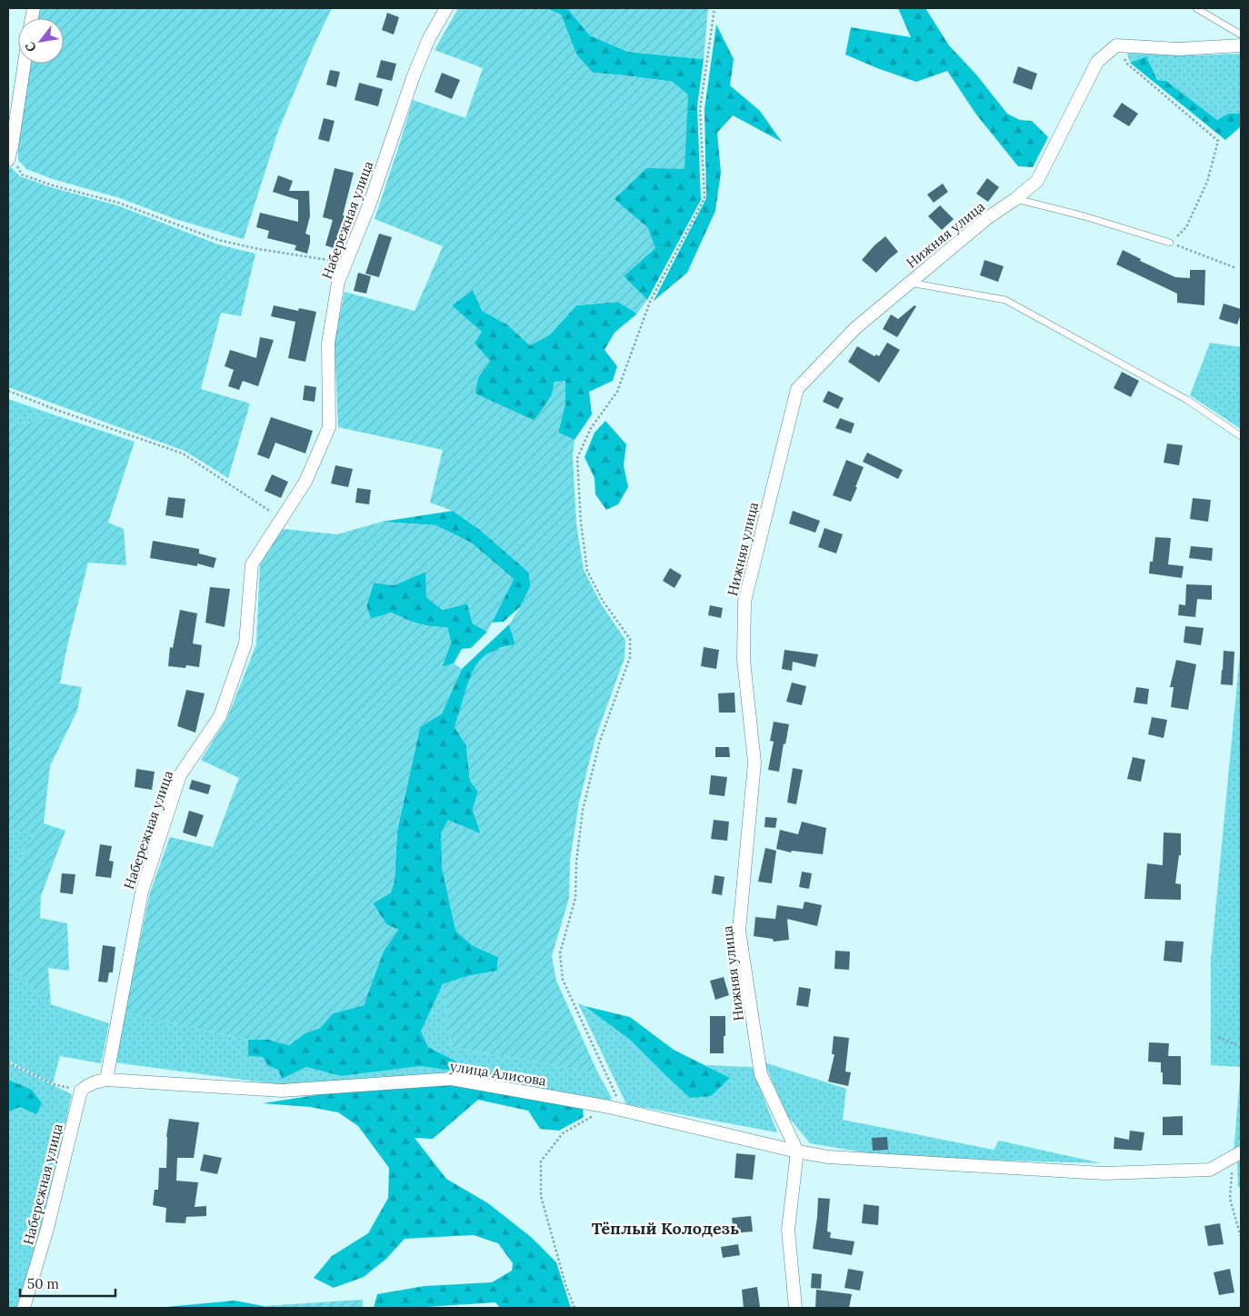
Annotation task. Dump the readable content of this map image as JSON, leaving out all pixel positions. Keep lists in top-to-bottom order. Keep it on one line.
{"streets":{"street":["Набережная улица","Нижняя улица","улица Алисова"]},"crossings":[["Набережная улица","улица Алисова"],["Нижняя улица","улица Алисова"]],"districts":["Тёплый Колодезь"],"scale_bar":"50 m","north":"bottom left"}
